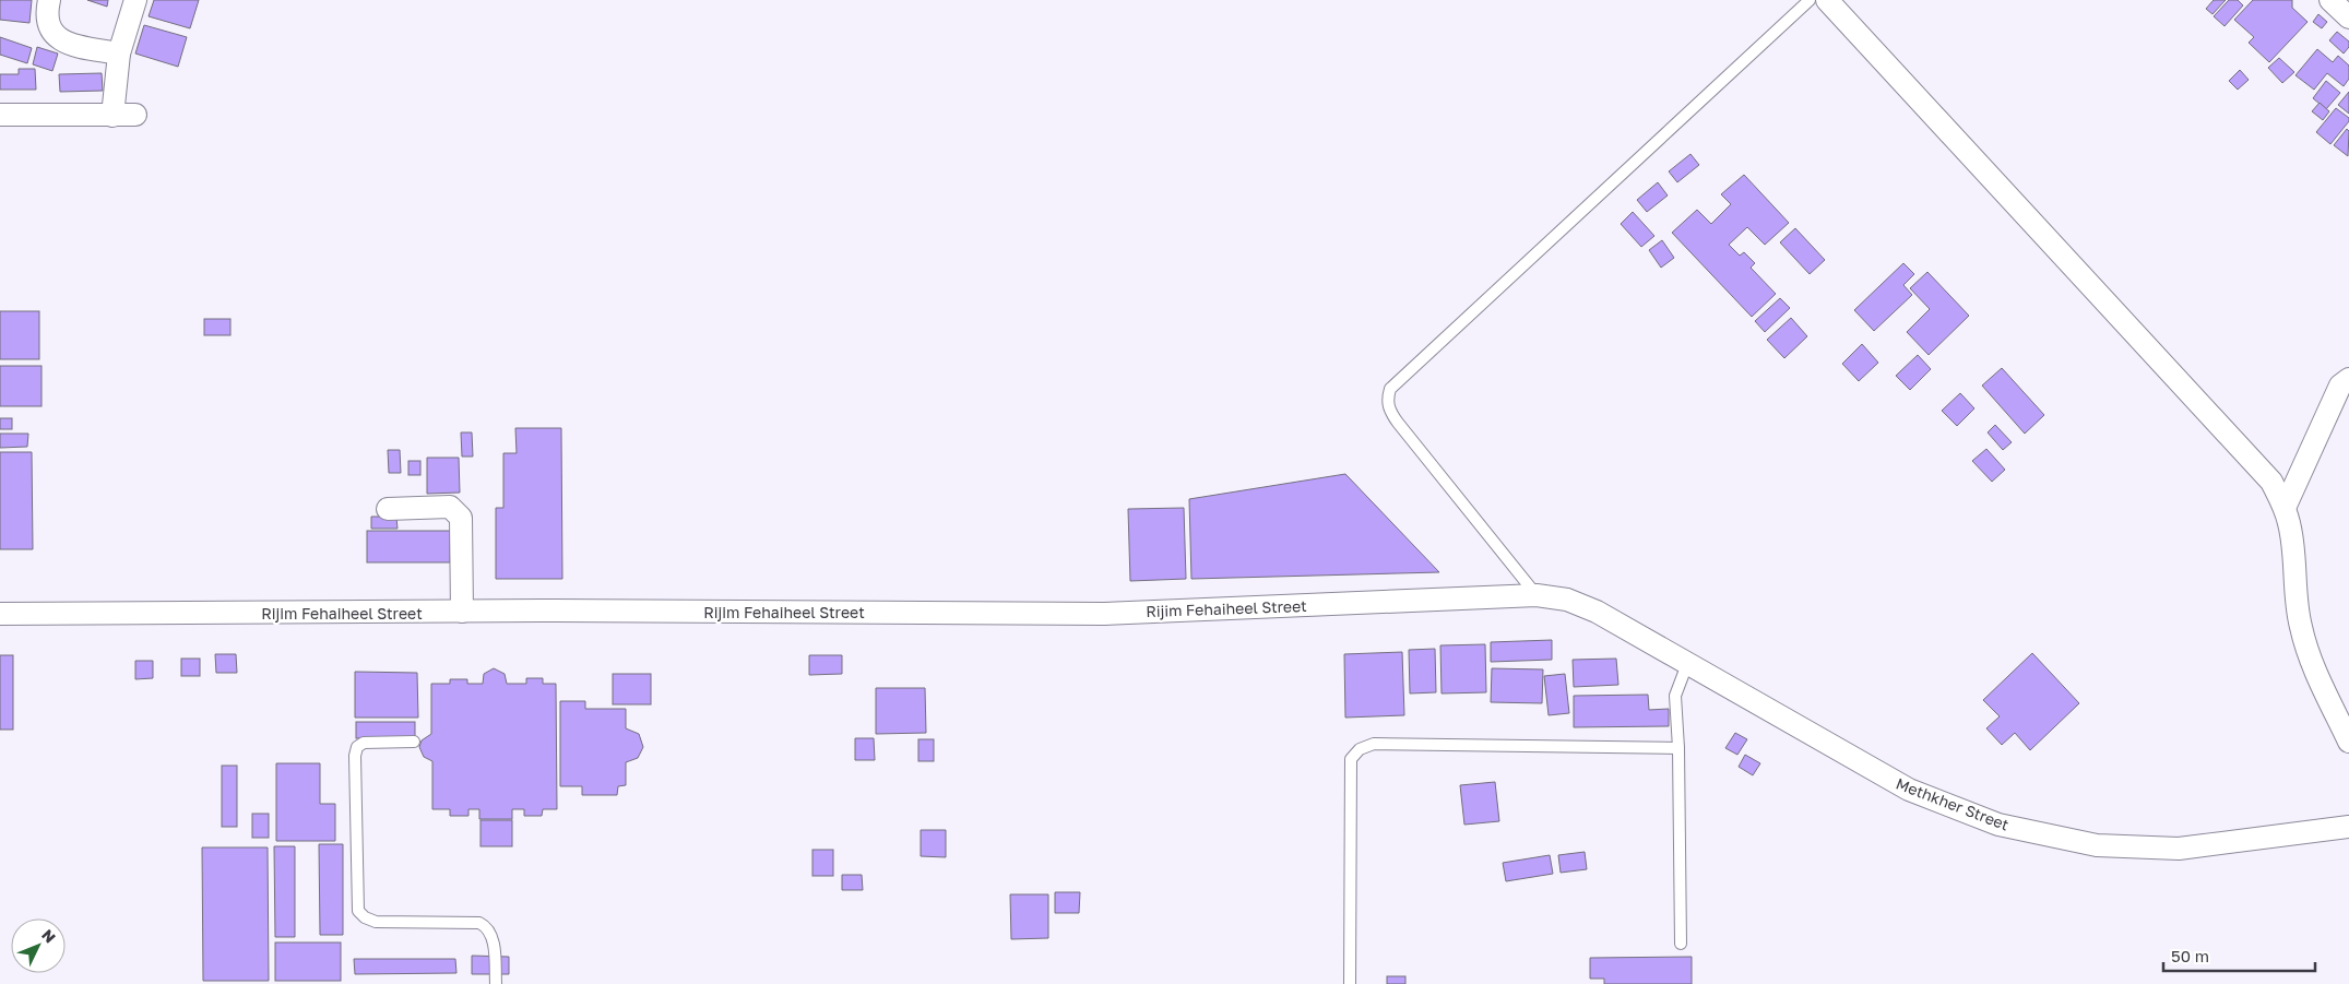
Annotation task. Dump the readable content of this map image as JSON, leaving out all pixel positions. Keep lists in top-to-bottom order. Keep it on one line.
{"streets":{"street":["Rijim Fehaiheel Street","Methkher Street"]},"crossings":[["Rijim Fehaiheel Street","Methkher Street"]],"scale_bar":"50 m","north":"top right"}
